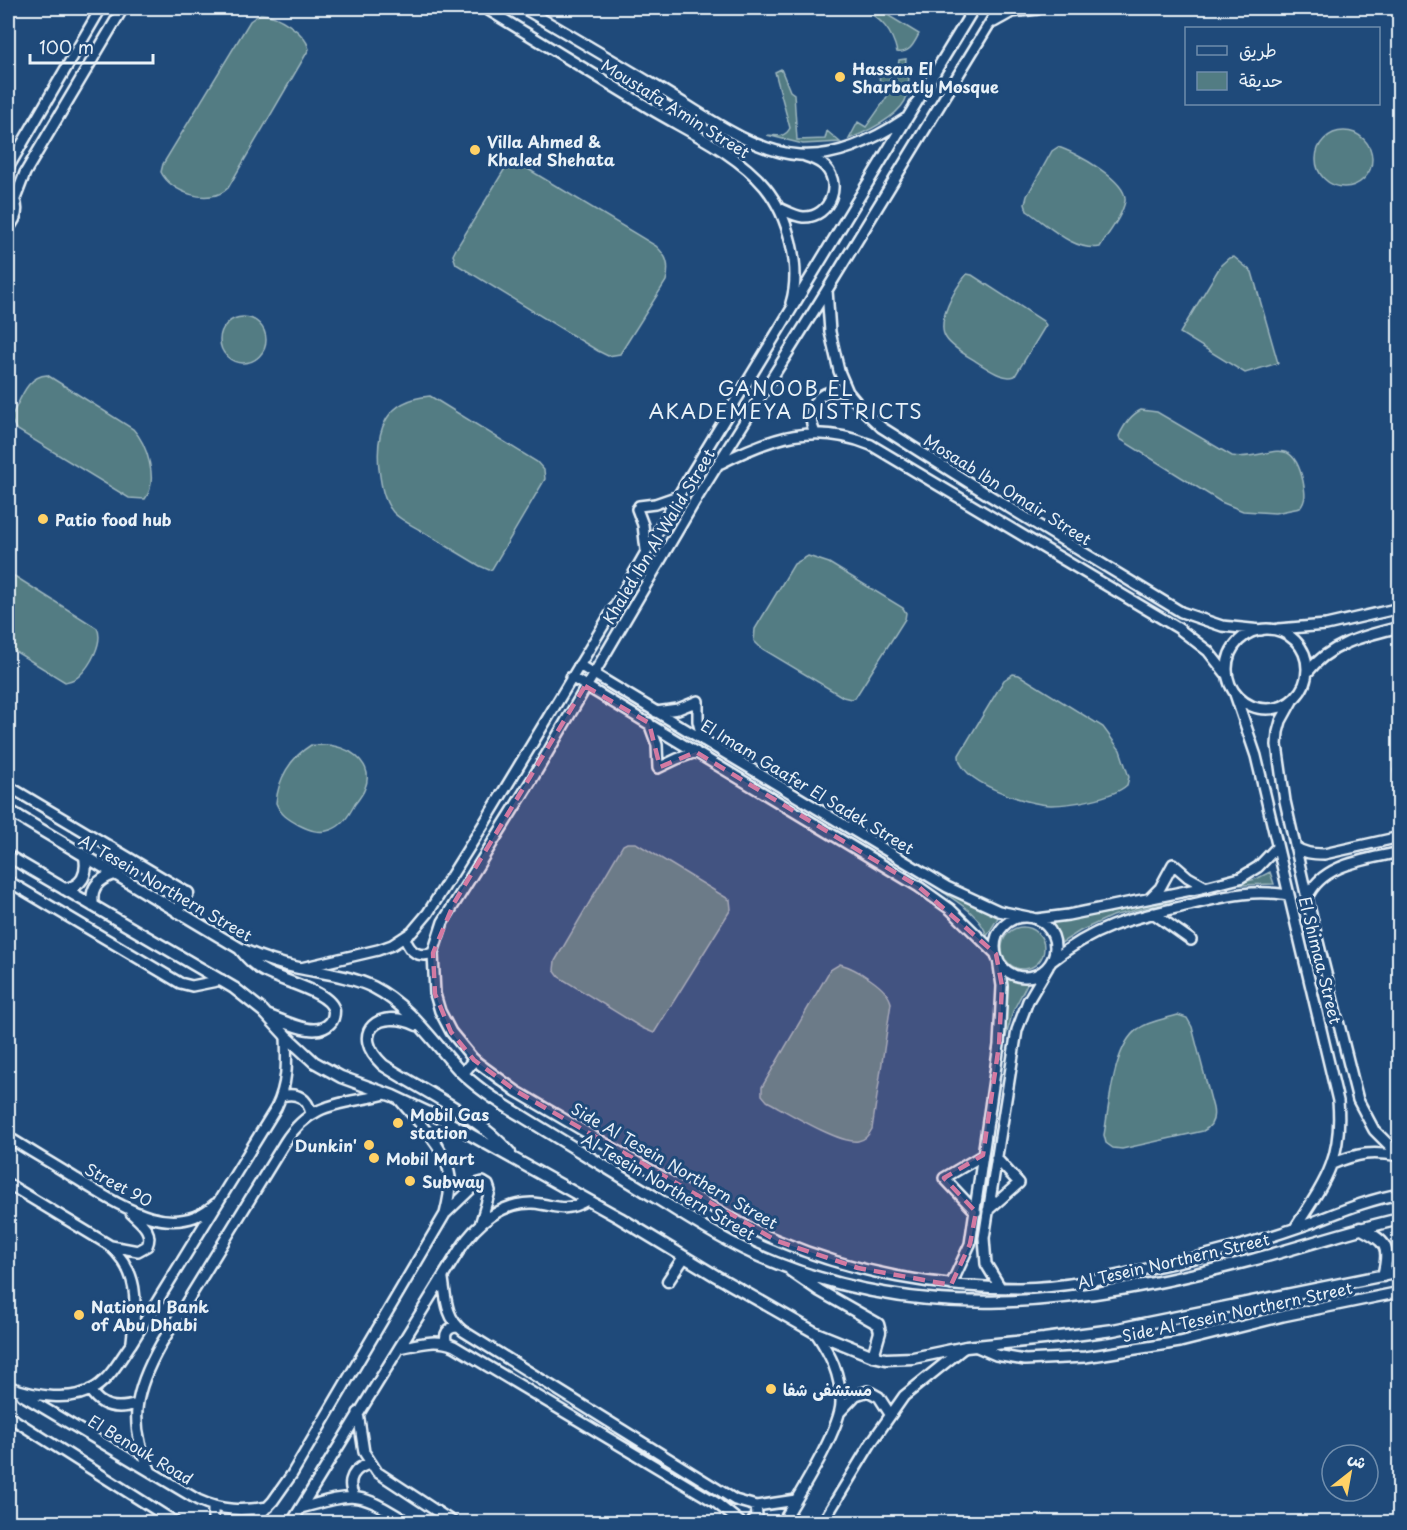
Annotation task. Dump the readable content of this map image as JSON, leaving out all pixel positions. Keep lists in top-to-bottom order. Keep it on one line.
{"streets":{"main road":["Al Tesein Northern Street"],"street":["Moustafa Amin Street","Mosaab Ibn Omair Street","Khaled Ibn Al Walid Street","El Imam Gaafer El Sadek Street","El Shimaa Street","Side Al Tesein Northern Street","Street 90","El Benouk Road"]},"crossings":[["Moustafa Amin Street","Khaled Ibn Al Walid Street"],["Mosaab Ibn Omair Street","Khaled Ibn Al Walid Street"],["Mosaab Ibn Omair Street","El Shimaa Street"],["Khaled Ibn Al Walid Street","El Imam Gaafer El Sadek Street"],["Khaled Ibn Al Walid Street","Al Tesein Northern Street"],["Khaled Ibn Al Walid Street","Side Al Tesein Northern Street"],["El Imam Gaafer El Sadek Street","El Shimaa Street"],["El Shimaa Street","Side Al Tesein Northern Street"]],"districts":["GANOOB EL AKADEMEYA DISTRICTS"],"places":["Hassan El Sharbatly Mosque","Villa Ahmed & Khaled Shehata","Patio food hub","Mobil Gas station","Dunkin'","Mobil Mart","Subway","National Bank of Abu Dhabi","مستشفى شفا"],"legend":["طريق","حديقة"],"scale_bar":"100 m","north":"top right"}
